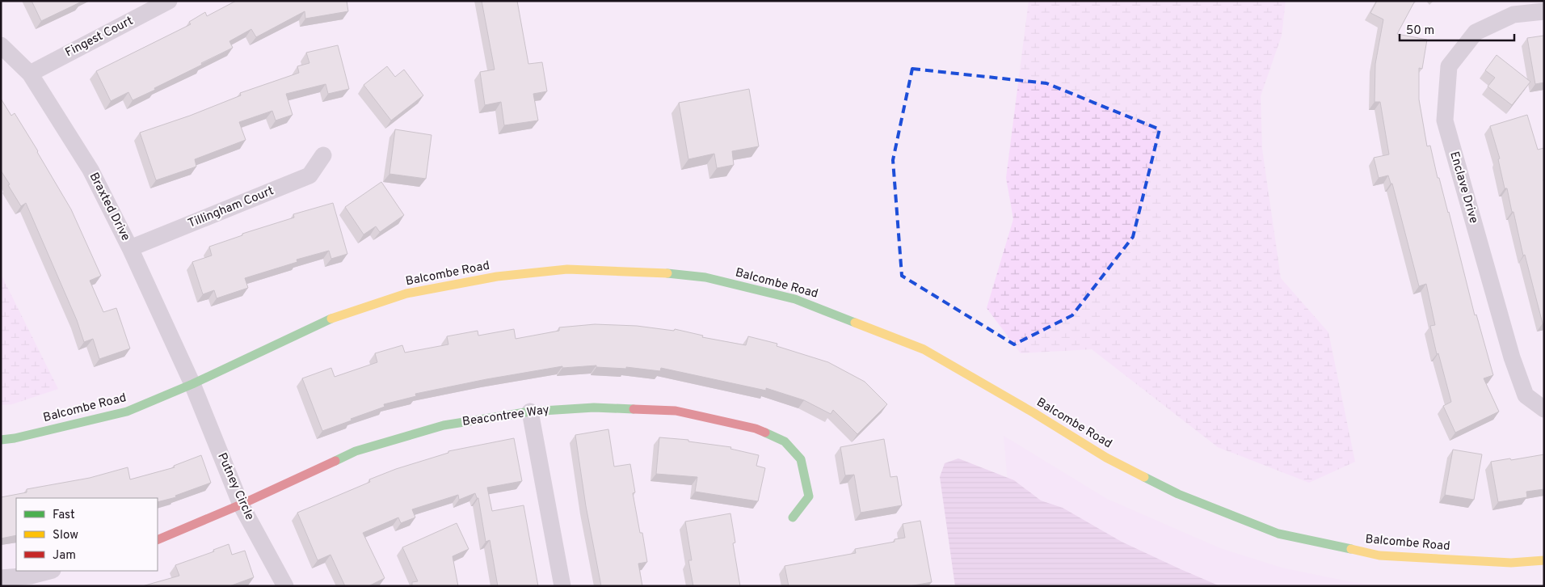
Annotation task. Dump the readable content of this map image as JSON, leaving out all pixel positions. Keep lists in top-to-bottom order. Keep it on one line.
{"streets":{"street":["Fingest Court","Enclave Drive","Braxted Drive","Tillingham Court","Balcombe Road","Beacontree Way","Putney Circle"]},"crossings":[["Fingest Court","Braxted Drive"],["Braxted Drive","Tillingham Court"],["Braxted Drive","Balcombe Road"],["Braxted Drive","Putney Circle"],["Balcombe Road","Putney Circle"],["Beacontree Way","Putney Circle"]],"legend":["Fast","Slow","Jam"],"scale_bar":"50 m"}
